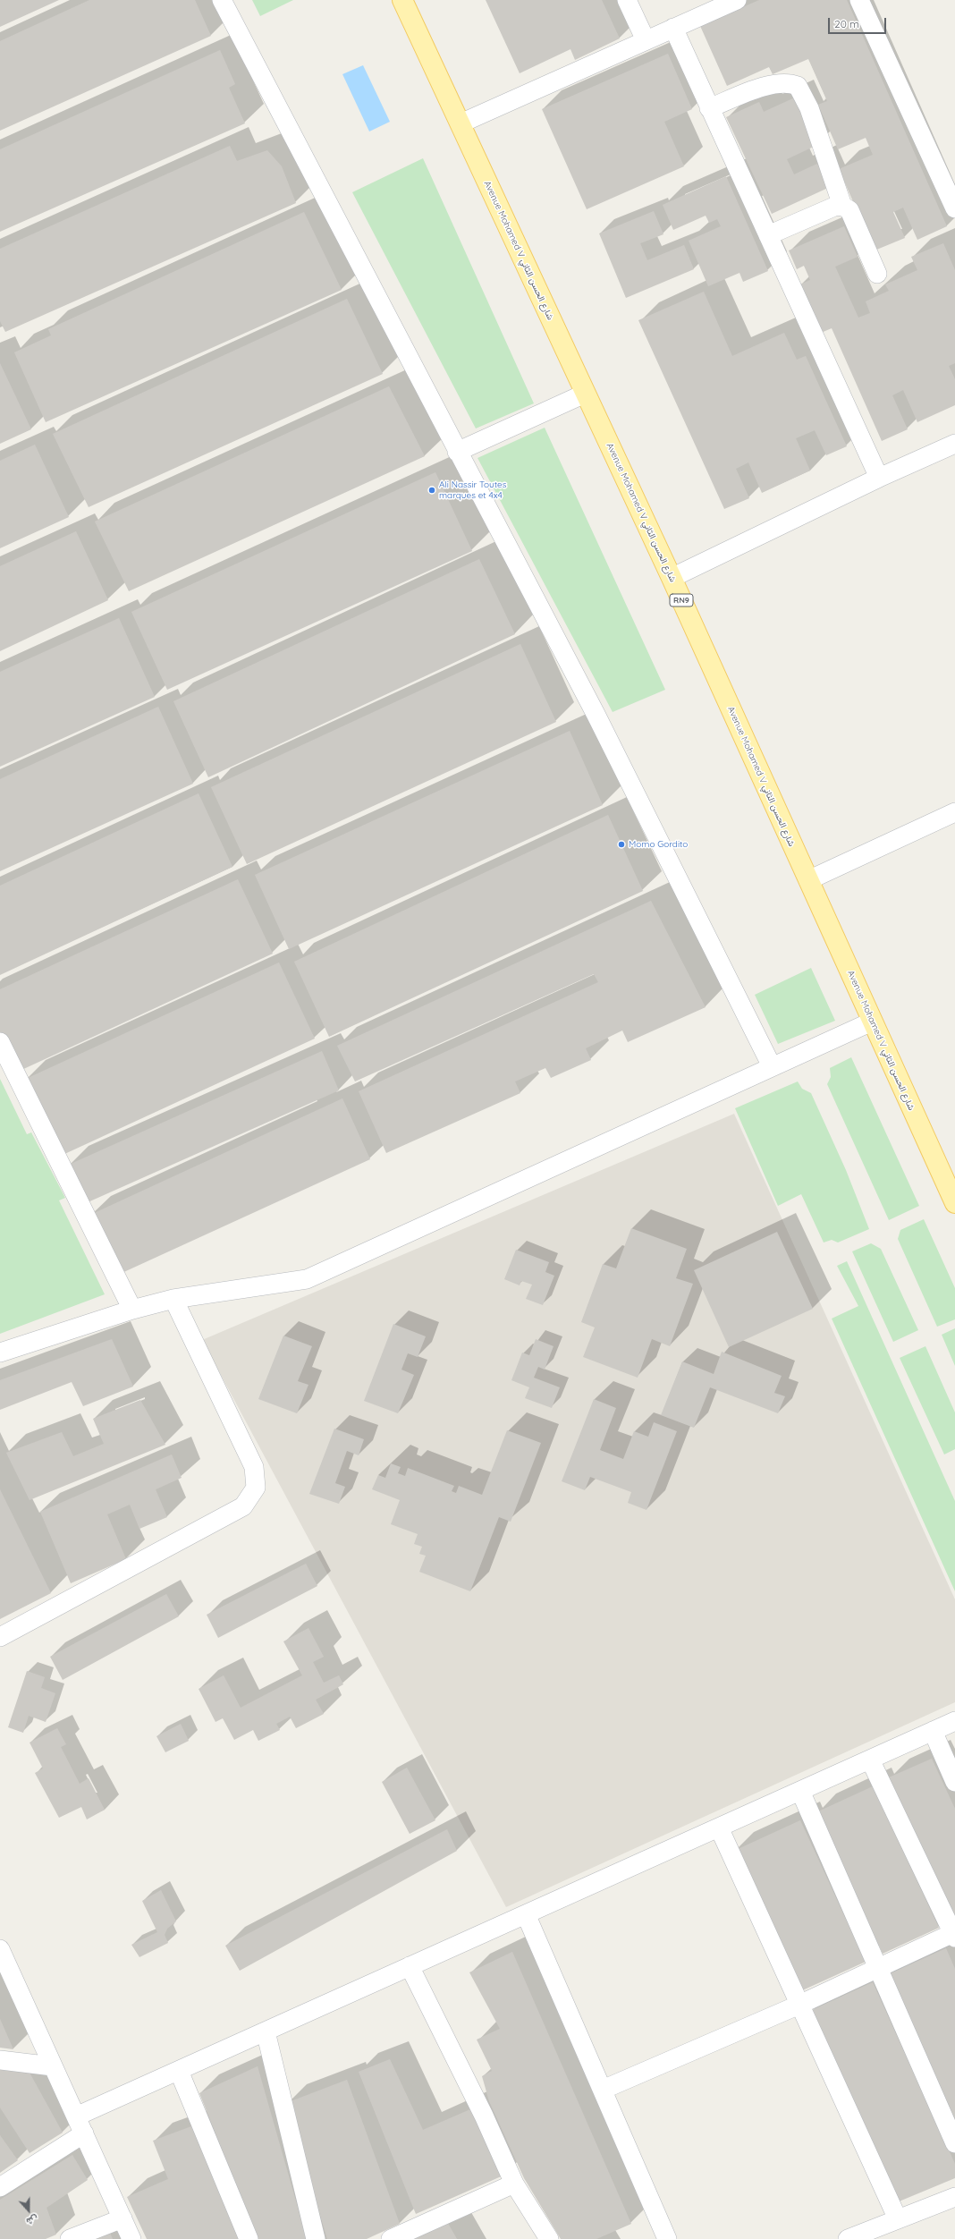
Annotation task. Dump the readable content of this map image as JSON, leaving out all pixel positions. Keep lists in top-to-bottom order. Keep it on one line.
{"streets":{"main road":["Avenue Mohamed V شارع الحسن الثاني","RN9"]},"places":["Ali Nassir Toutes marques et 4x4","Momo Gordito"],"scale_bar":"20 m","north":"bottom"}
